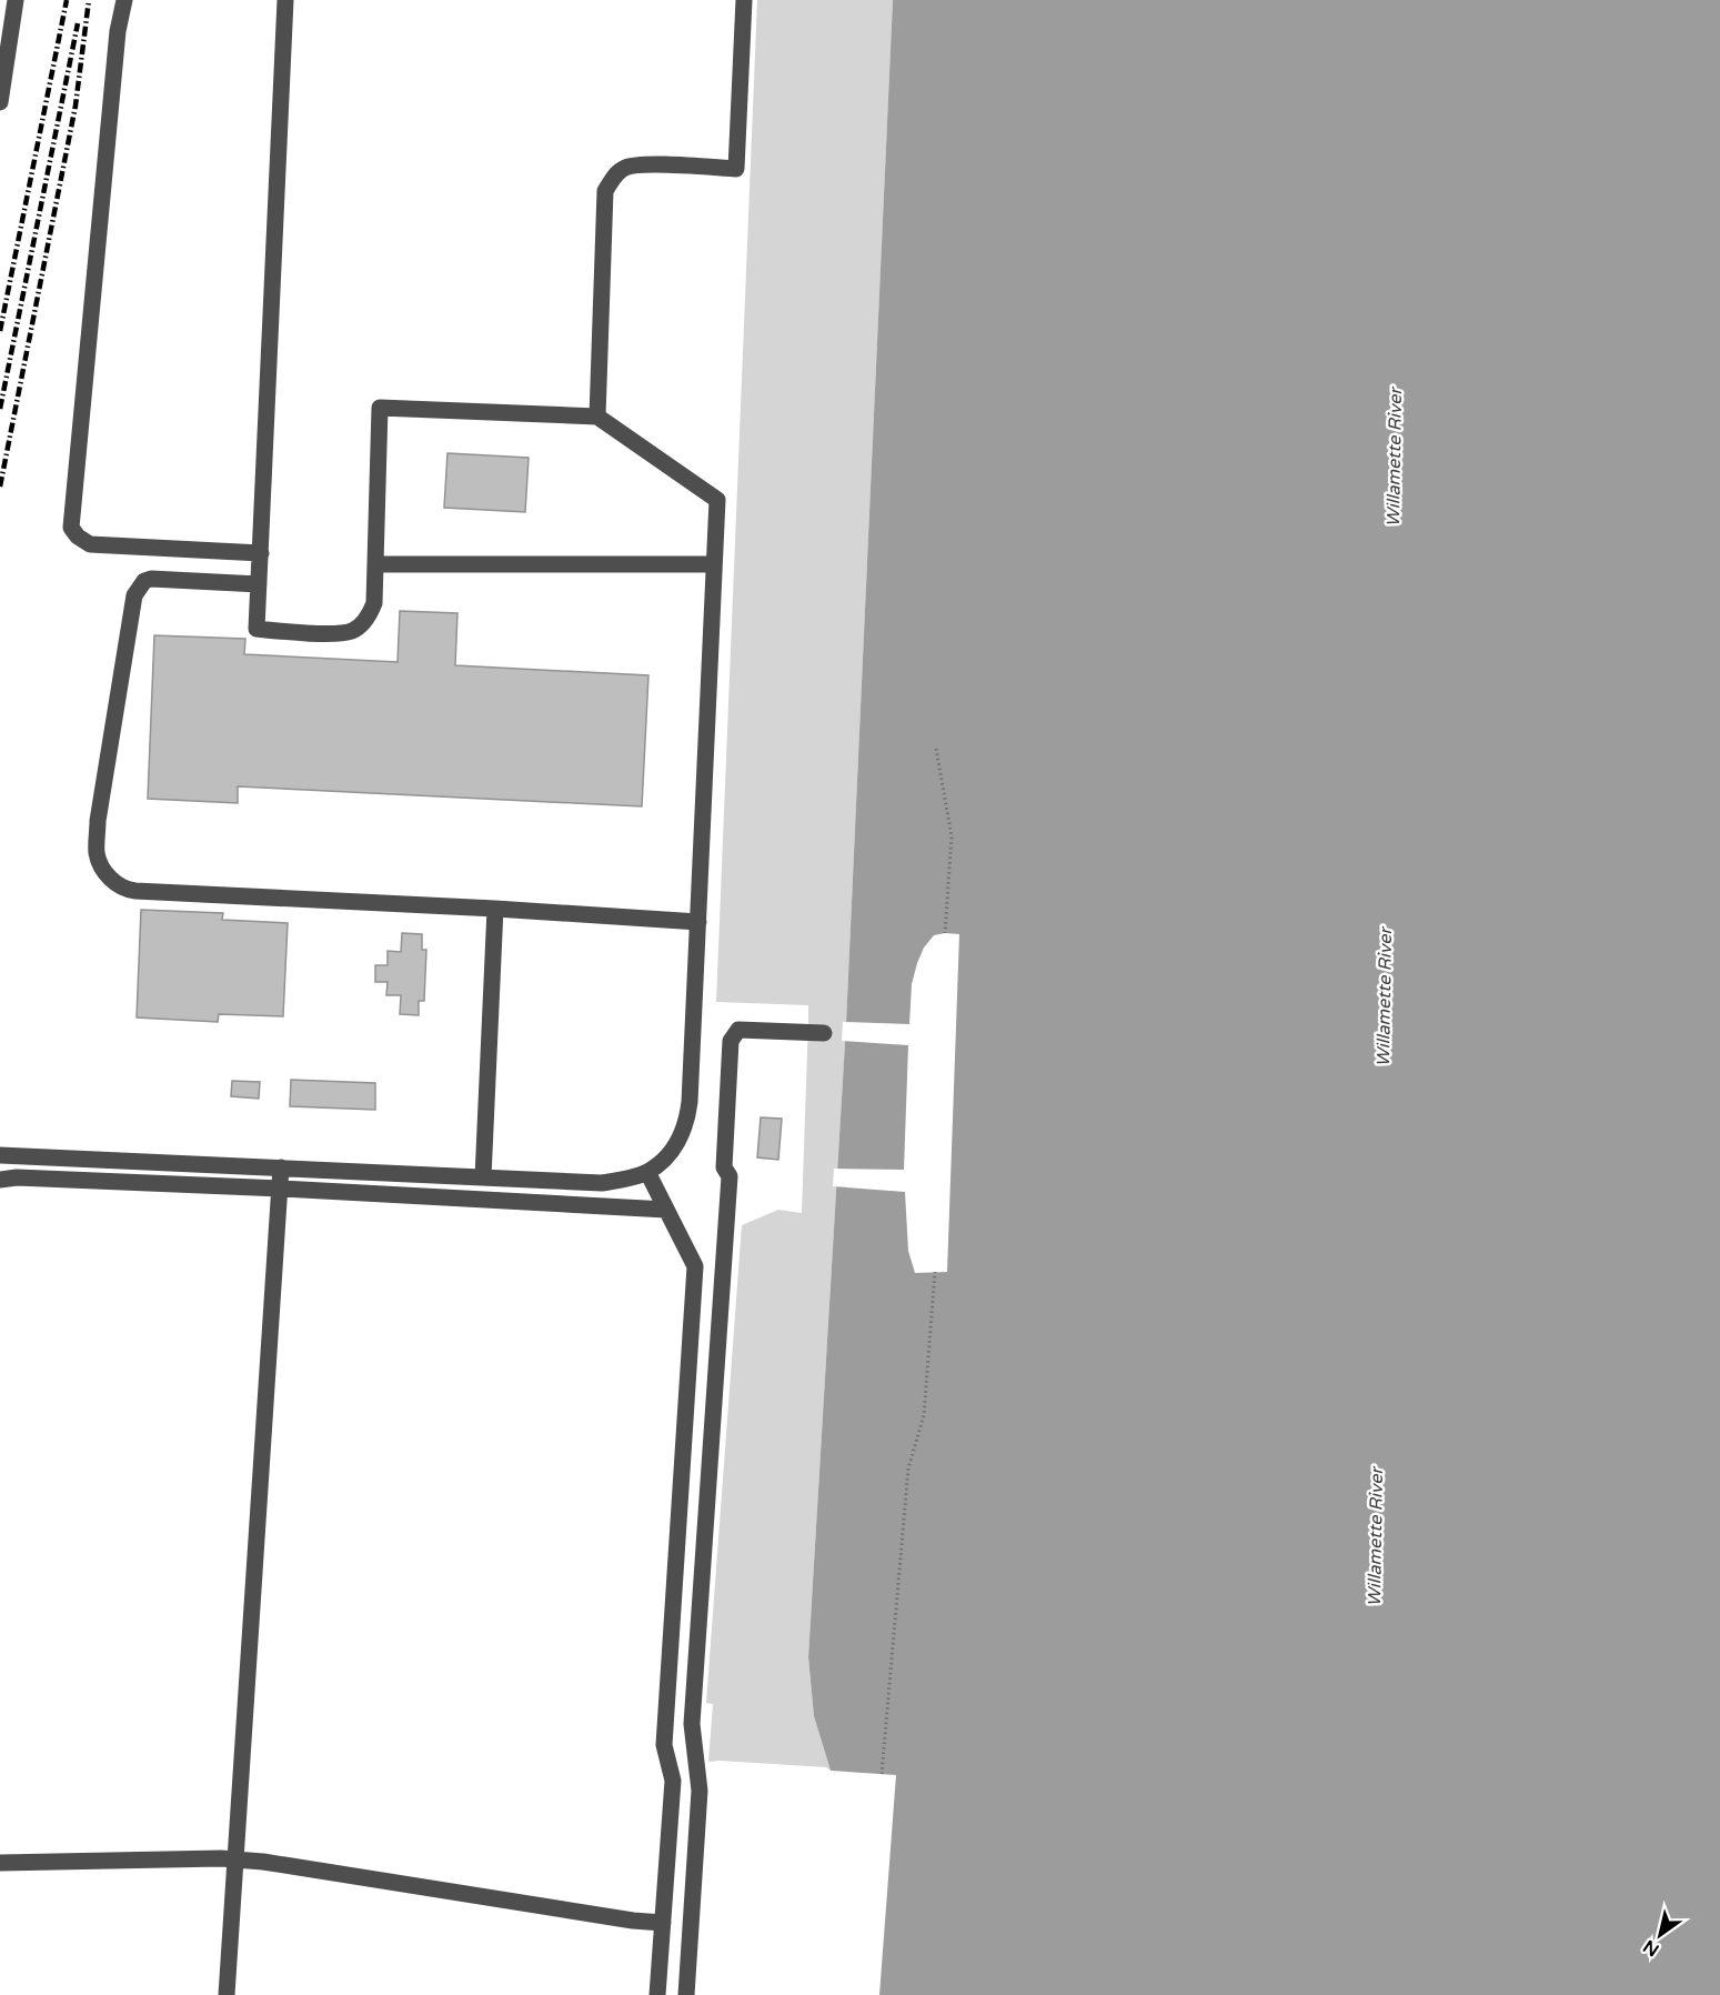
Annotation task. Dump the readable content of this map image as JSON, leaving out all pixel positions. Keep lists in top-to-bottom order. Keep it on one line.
{"water":["Willamette River"],"north":"bottom left"}
